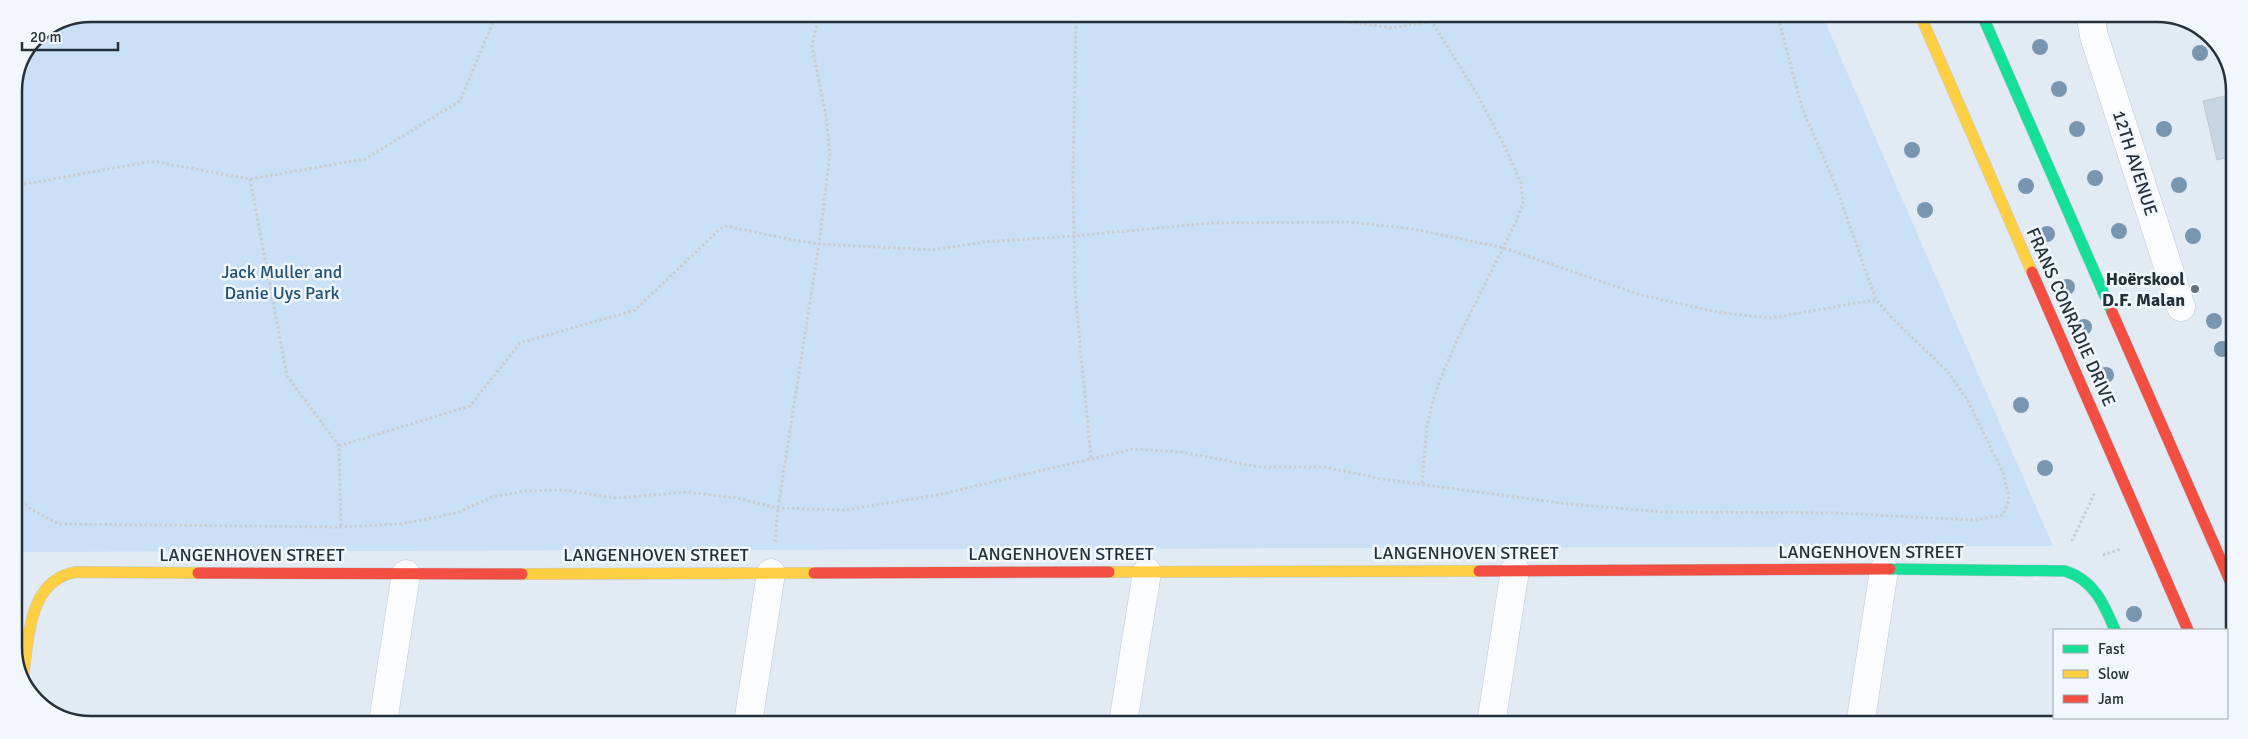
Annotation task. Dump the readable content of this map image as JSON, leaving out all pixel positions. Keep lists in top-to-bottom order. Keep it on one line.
{"streets":{"street":["12TH AVENUE","FRANS CONRADIE DRIVE","LANGENHOVEN STREET"]},"parks":["Jack Muller and Danie Uys Park"],"places":["Hoërskool D.F. Malan"],"legend":["Fast","Slow","Jam"],"scale_bar":"20 m"}
